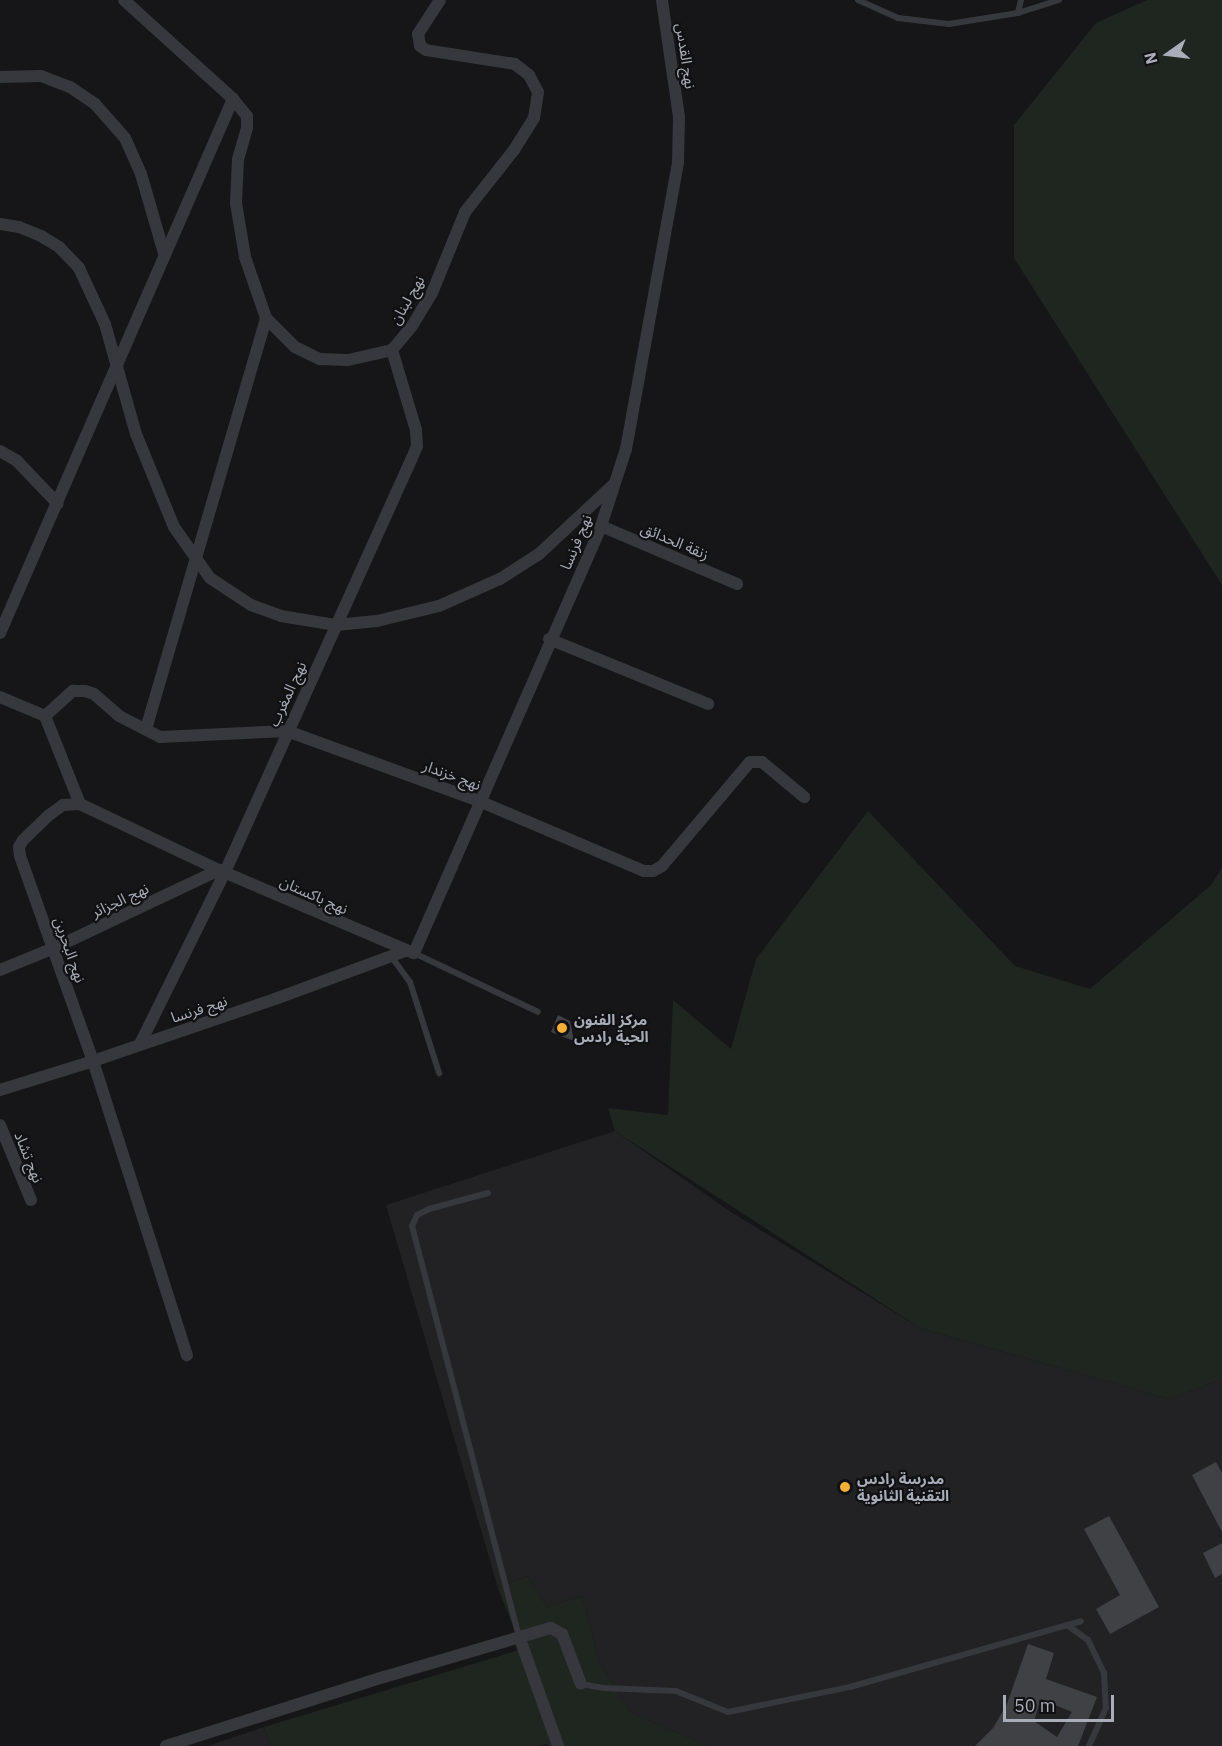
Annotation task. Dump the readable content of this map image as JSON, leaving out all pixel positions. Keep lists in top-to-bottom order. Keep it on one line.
{"streets":{"street":["نهج القدس","نهج لبنان","زنقة الحدائق","نهج فرنسا","نهج المغرب","نهج خزندار","نهج باكستان","نهج الجزائر","نهج البحرين","نهج تشاد"]},"crossings":[["نهج القدس","نهج فرنسا"],["نهج لبنان","نهج المغرب"],["زنقة الحدائق","نهج فرنسا"],["نهج فرنسا","نهج المغرب"],["نهج فرنسا","نهج خزندار"],["نهج فرنسا","نهج باكستان"],["نهج فرنسا","نهج البحرين"],["نهج المغرب","نهج خزندار"],["نهج المغرب","نهج باكستان"],["نهج المغرب","نهج الجزائر"],["نهج باكستان","نهج الجزائر"],["نهج باكستان","نهج البحرين"],["نهج الجزائر","نهج البحرين"]],"places":["مركز الفنون الحية رادس","مدرسة رادس التقنية الثانوية"],"scale_bar":"50 m","north":"left"}
